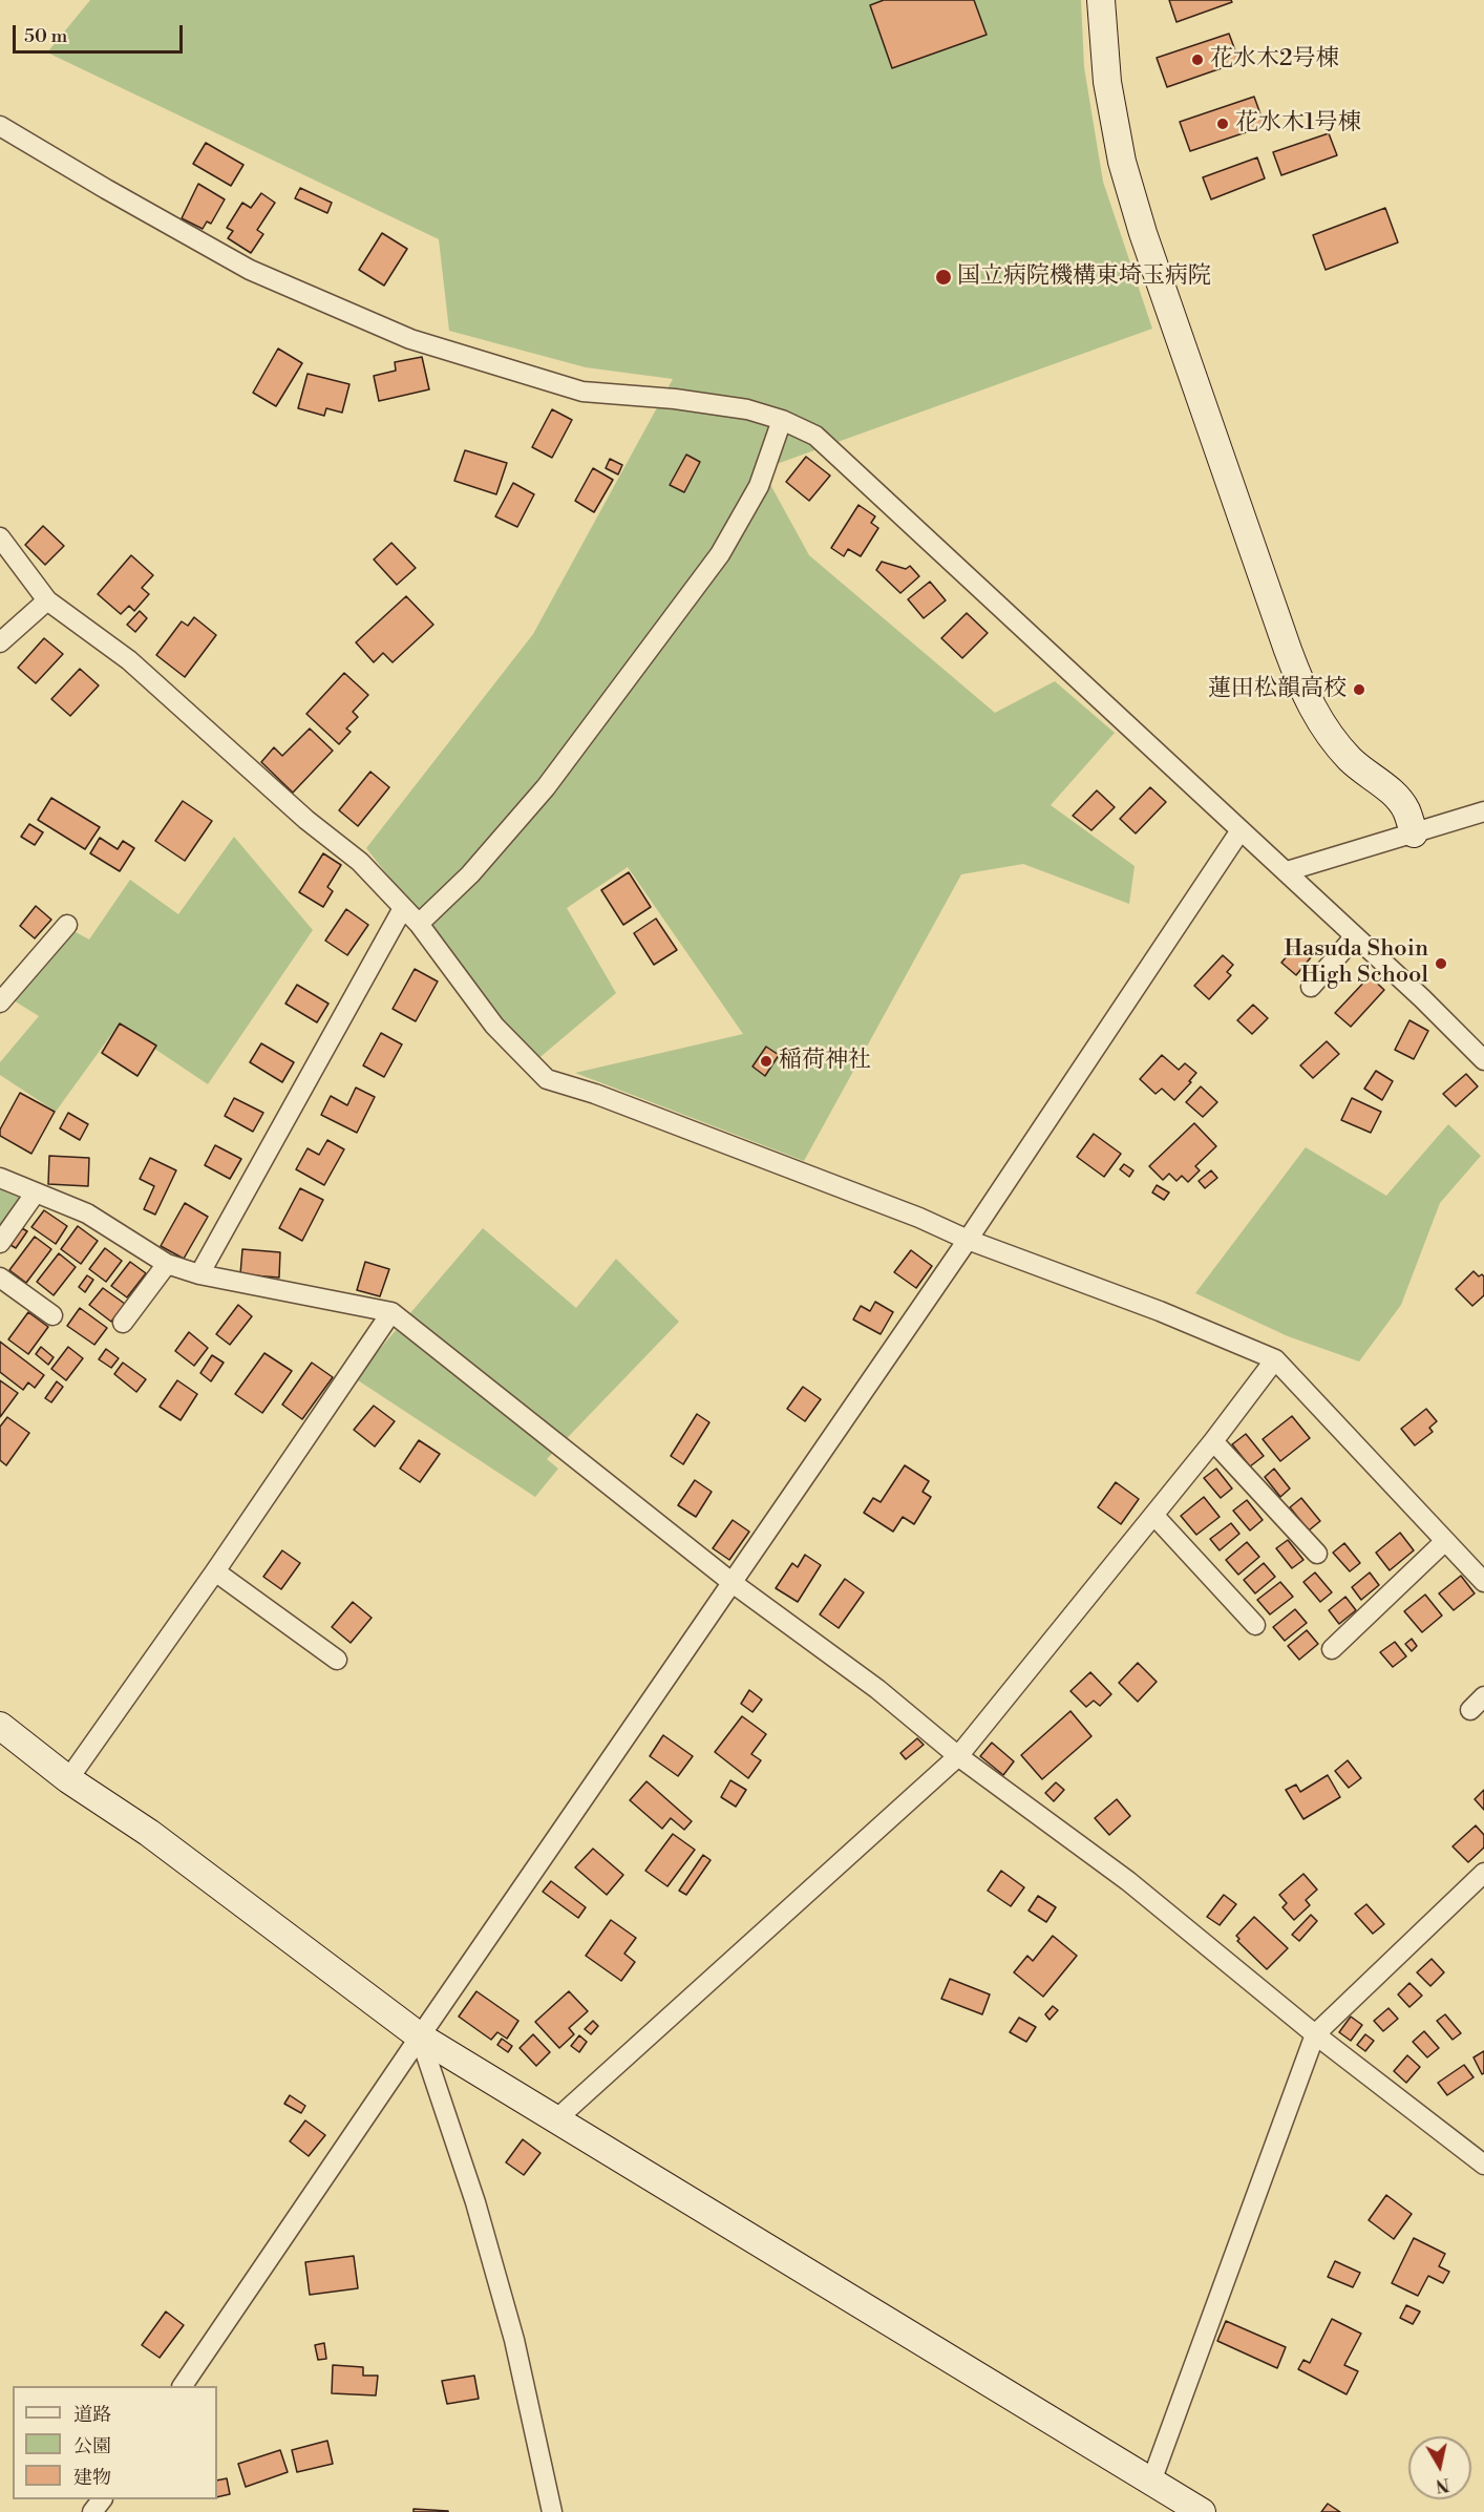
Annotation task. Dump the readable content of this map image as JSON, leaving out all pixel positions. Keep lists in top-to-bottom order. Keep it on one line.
{"places":["花水木2号棟","花水木1号棟","国立病院機構東埼玉病院","蓮田松韻高校","Hasuda Shoin High School","稲荷神社"],"legend":["道路","公園","建物"],"scale_bar":"50 m","north":"bottom"}
